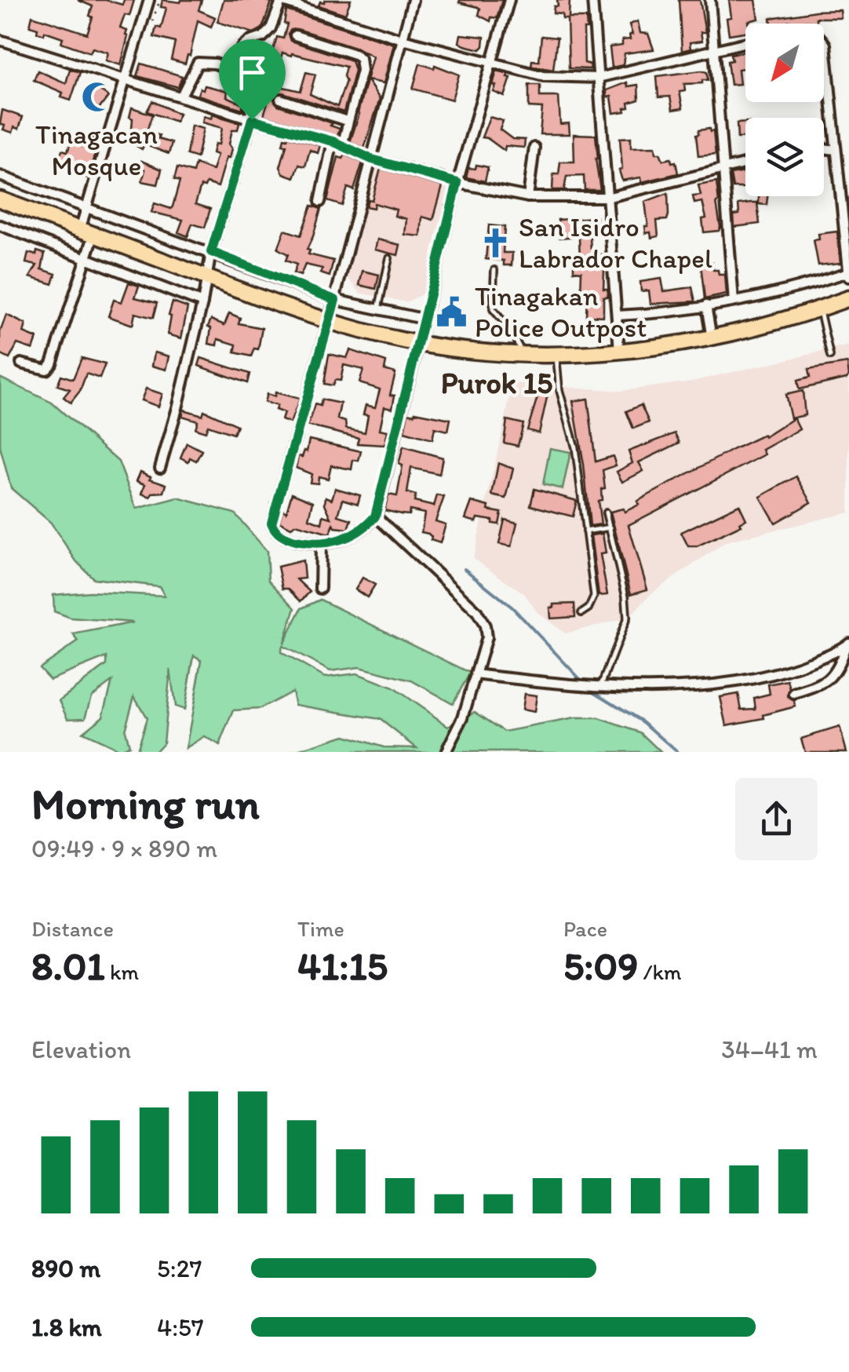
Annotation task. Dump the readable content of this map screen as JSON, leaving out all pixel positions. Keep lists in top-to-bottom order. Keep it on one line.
{"districts":["Purok 15"],"places":{"mosque":["Tinagacan Mosque"],"church":["San Isidro Labrador Chapel"],"public building":["Tinagakan Police Outpost"]},"north":"bottom left","page":{"heading":["Morning run","09:49 · 9 × 890 m"],"stats":[["Distance","8.01 km"],["Time","41:15"],["Pace","5:09 /km"]],"chart":["Elevation","34–41 m"],"list":[{"name":"890 m","note":"5:27"},{"name":"1.8 km","note":"4:57"}]}}
